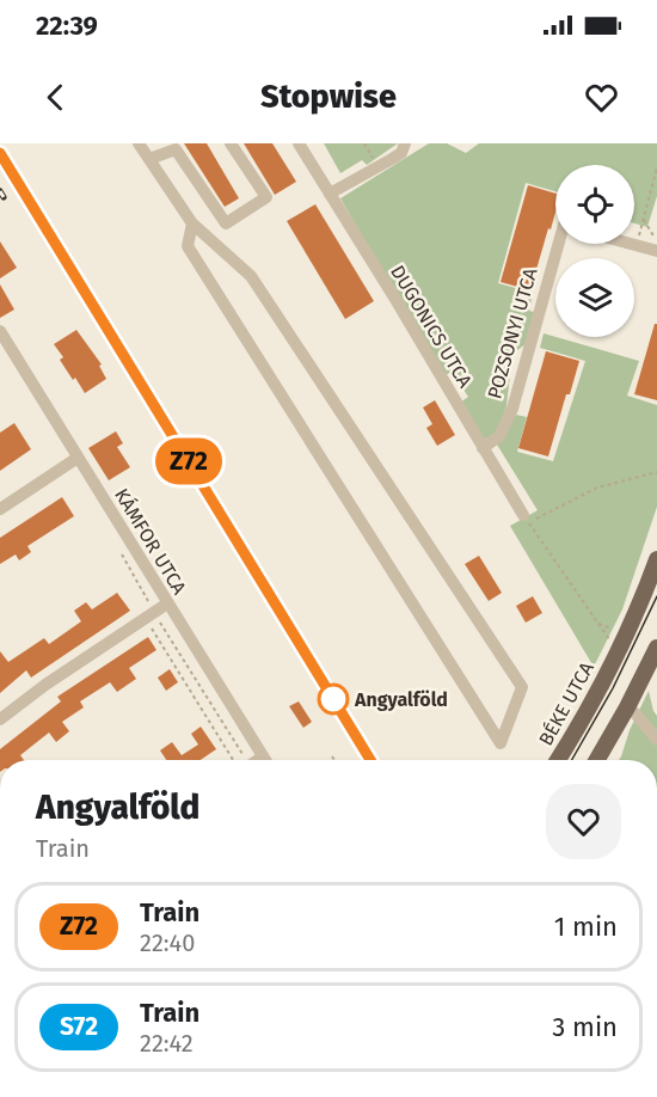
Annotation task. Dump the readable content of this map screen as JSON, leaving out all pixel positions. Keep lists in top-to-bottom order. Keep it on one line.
{"streets":{"main road":["BÉKE UTCA"],"street":["DUGONICS UTCA","POZSONYI UTCA","KÁMFOR UTCA"]},"crossings":[["DUGONICS UTCA","POZSONYI UTCA"]],"places":["Angyalföld"],"page":{"status":"22:39","header":"Stopwise","on_map":"Z72","heading":["Angyalföld","Train"],"list":[{"mark":"Z72","name":"Train","note":"22:40","value":"1 min"},{"mark":"S72","name":"Train","note":"22:42","value":"3 min"}]}}
